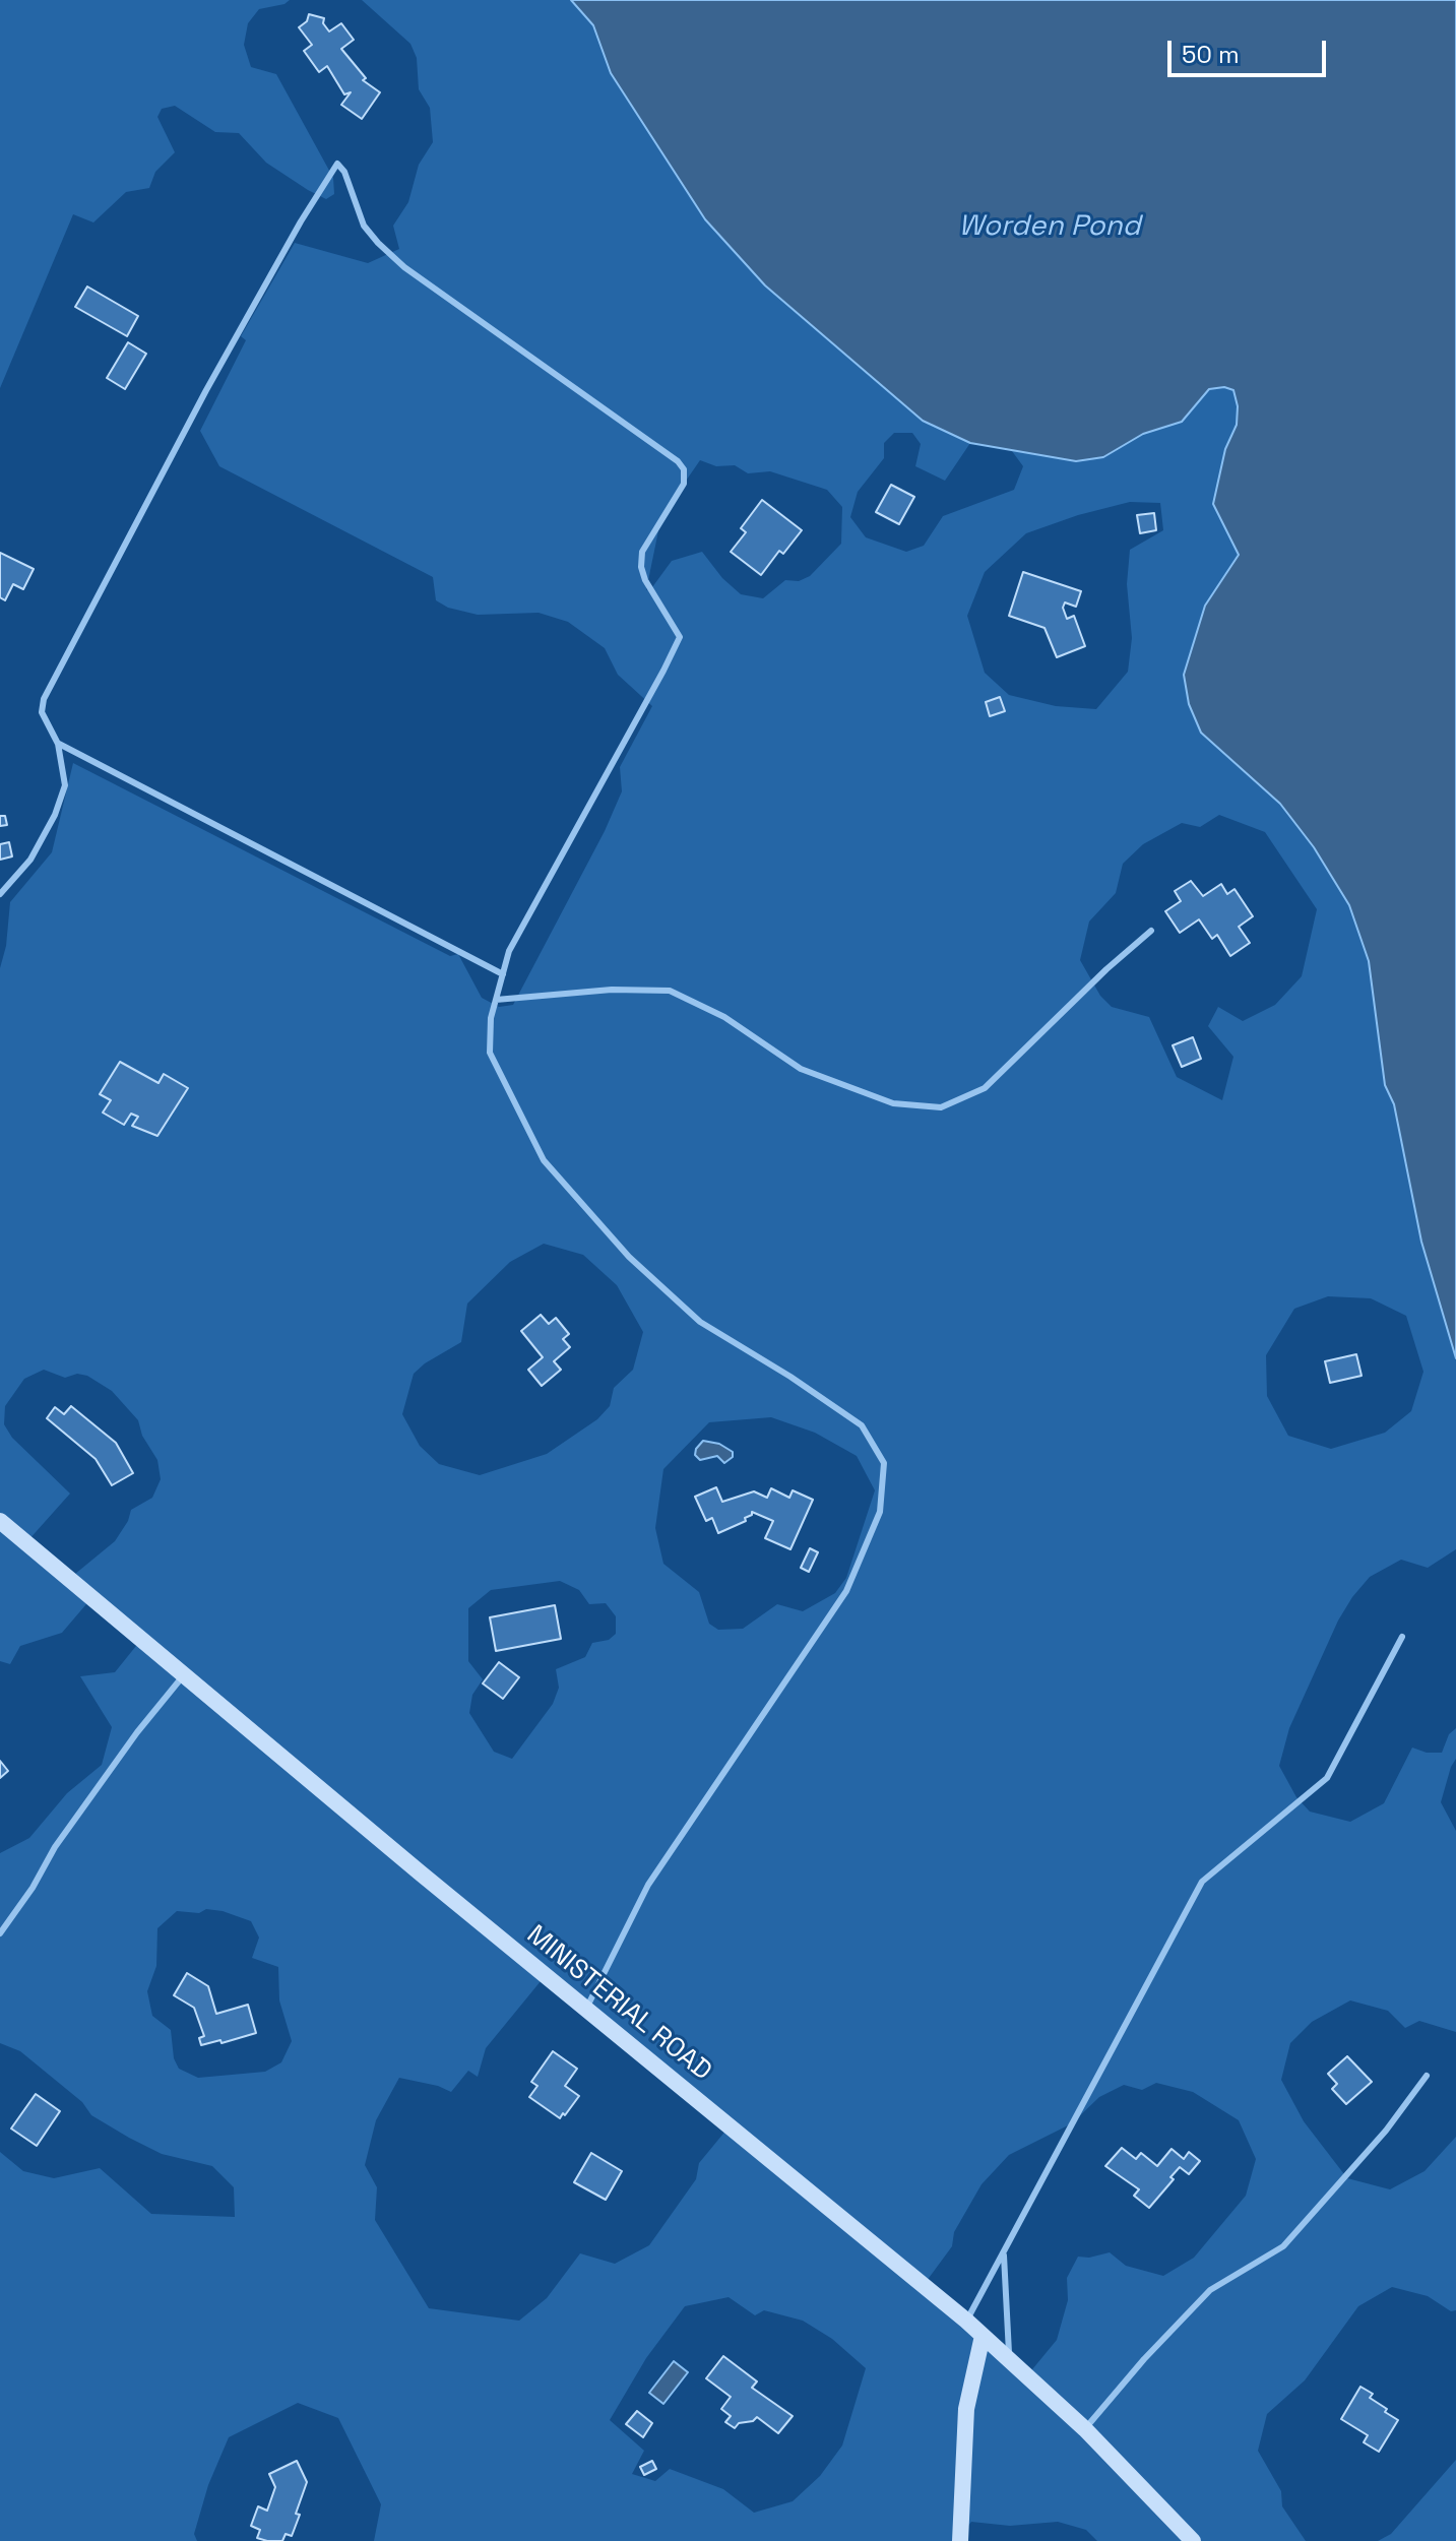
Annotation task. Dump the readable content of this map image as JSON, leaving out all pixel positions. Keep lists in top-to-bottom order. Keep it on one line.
{"streets":{"main road":["MINISTERIAL ROAD"]},"water":["Worden Pond"],"scale_bar":"50 m"}
